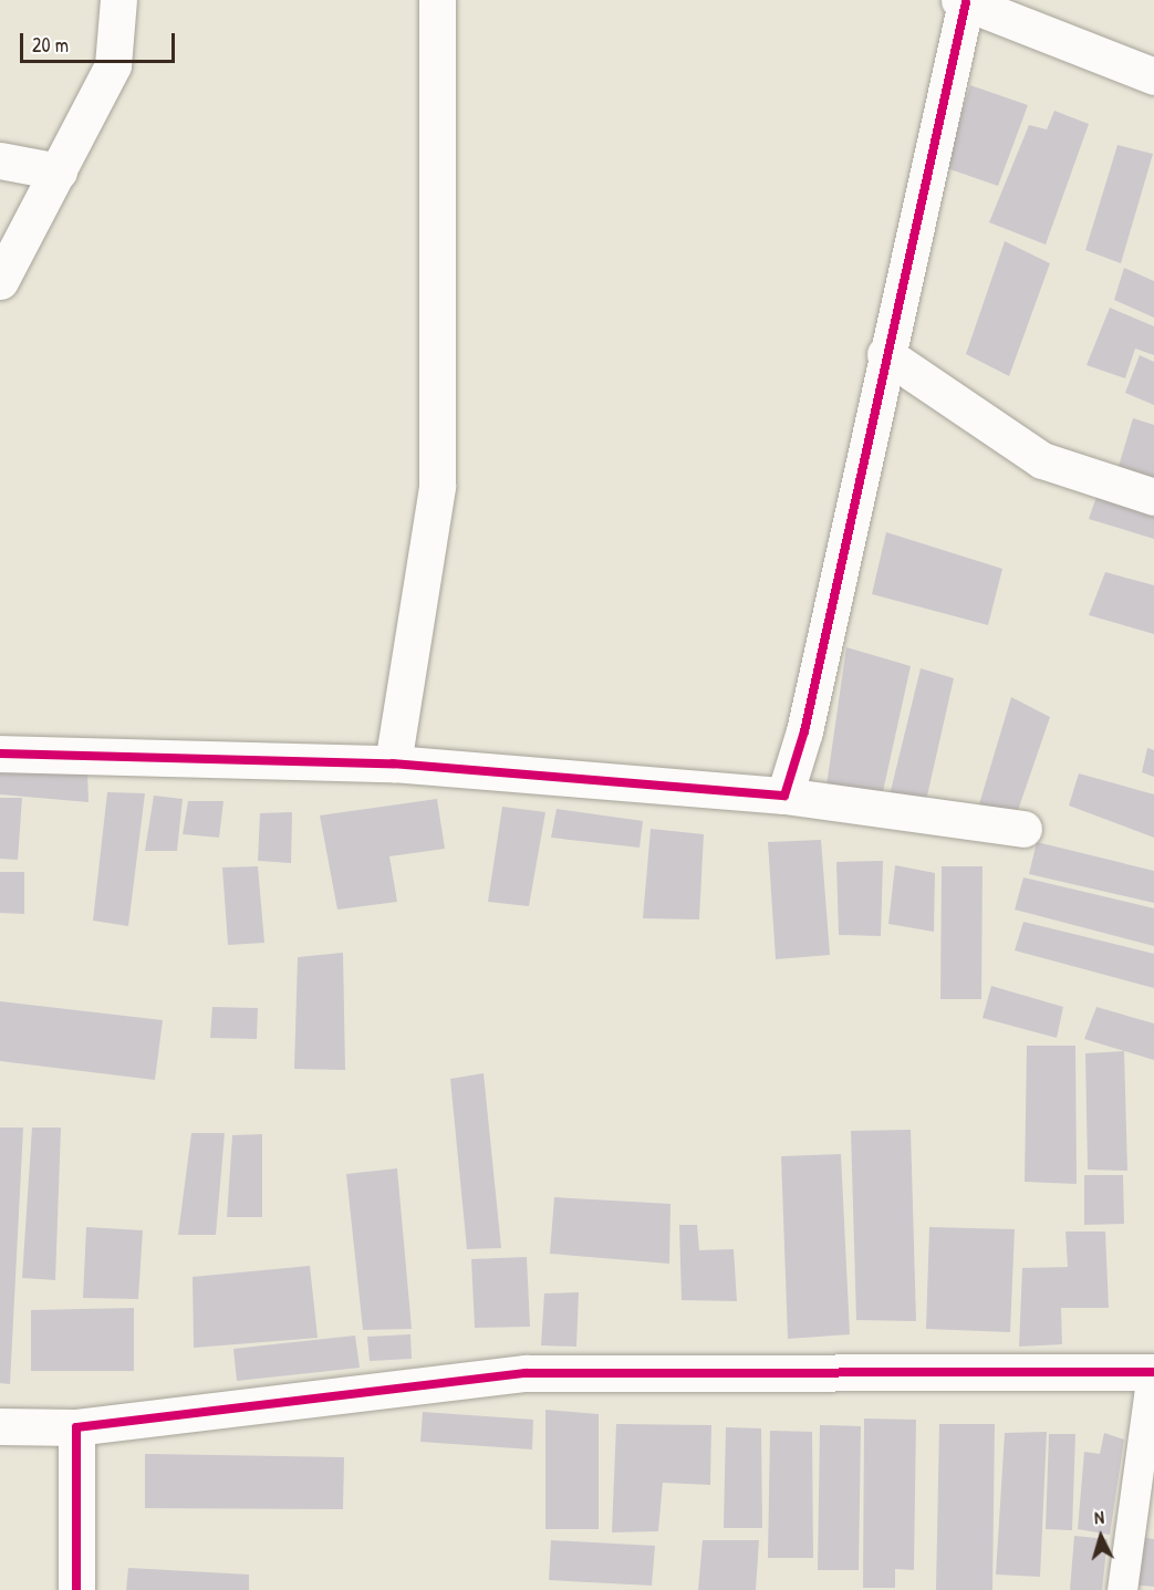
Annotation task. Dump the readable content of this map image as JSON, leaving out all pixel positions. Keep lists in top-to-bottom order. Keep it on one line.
{"scale_bar":"20 m","north":"top"}
